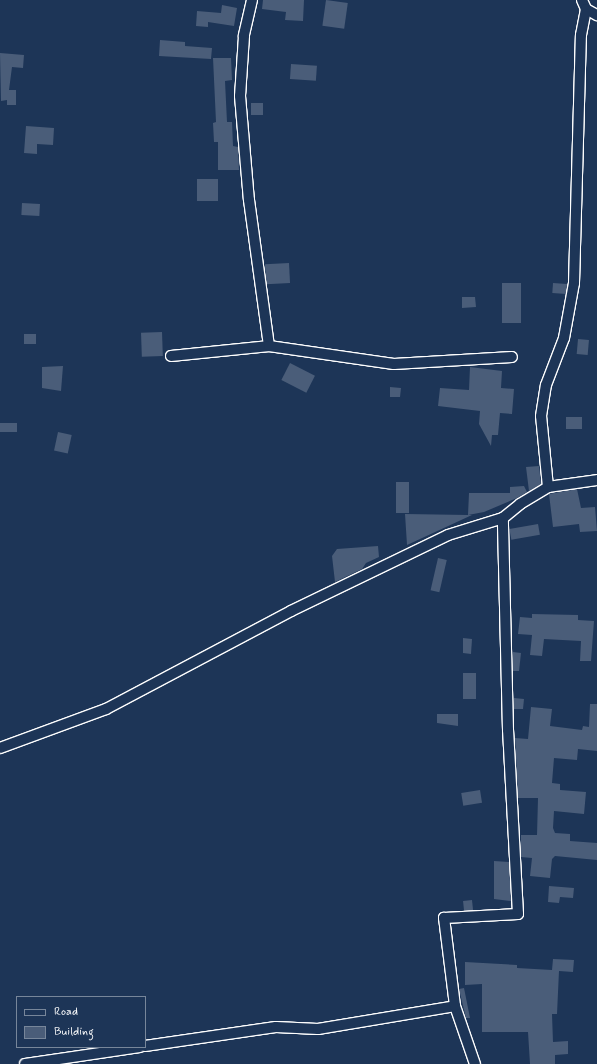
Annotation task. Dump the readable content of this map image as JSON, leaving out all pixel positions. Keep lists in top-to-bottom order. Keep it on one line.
{"legend":["Road","Building"]}
